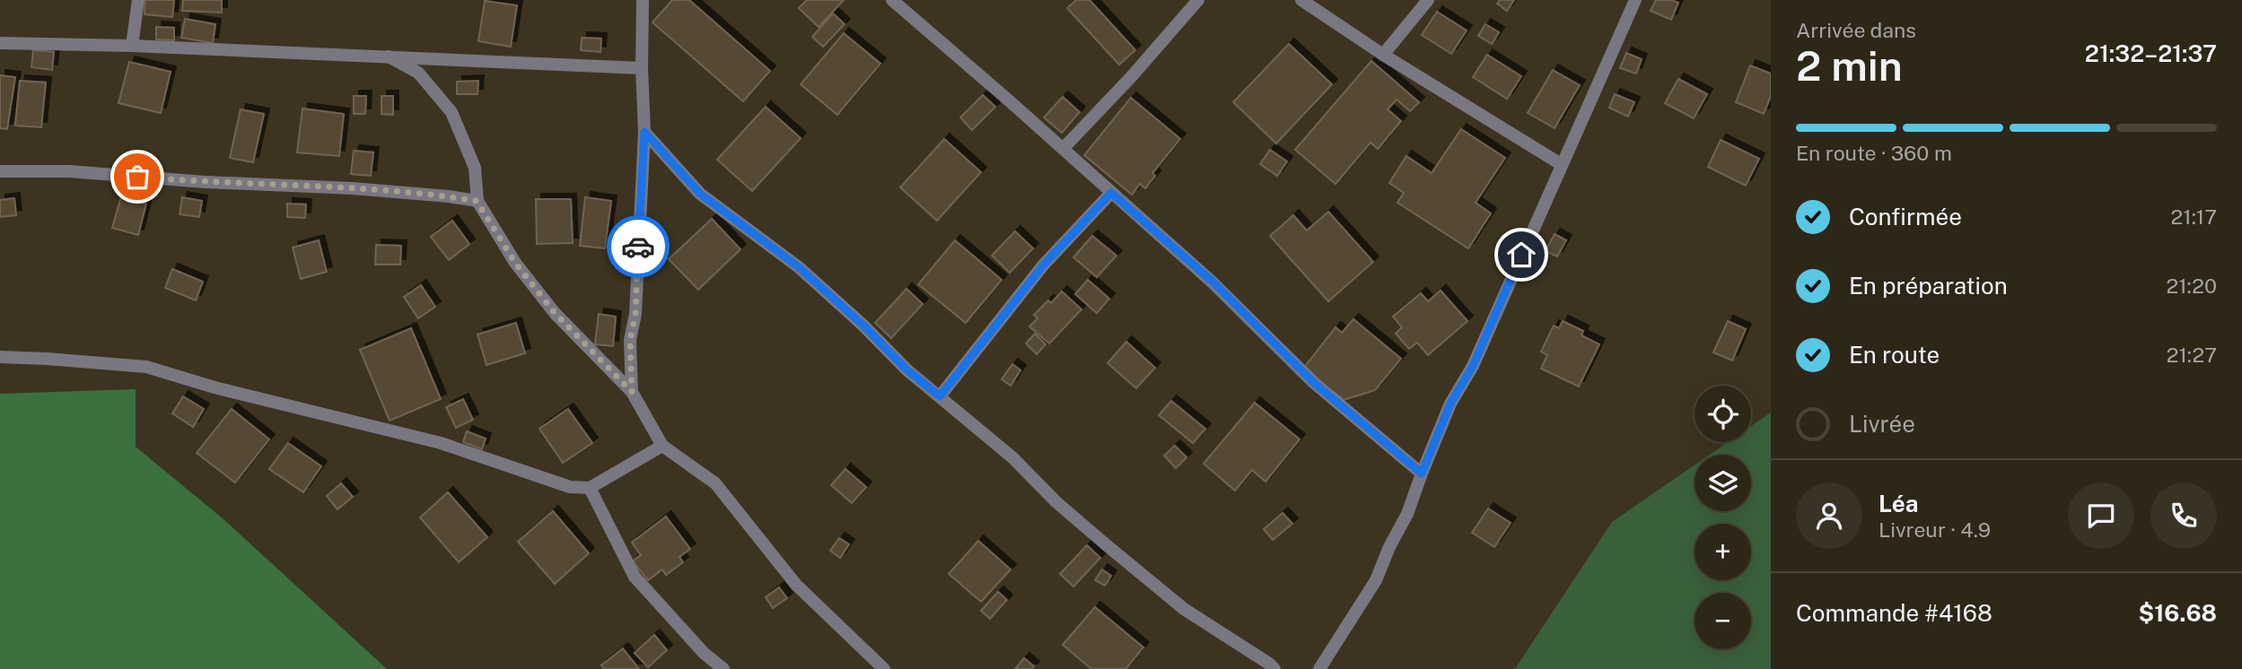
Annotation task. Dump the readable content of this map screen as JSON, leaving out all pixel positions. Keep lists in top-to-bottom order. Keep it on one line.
{"page":{"heading":["2 min","Arrivée dans","21:32–21:37"],"panel":["Léa","Livreur · 4.9","Commande #4168","$16.68"],"bar":"En route · 360 m","list":[["Confirmée","21:17"],["En préparation","21:20"],["En route","21:27"],"Livrée"],"map_buttons":["+","−"]}}
